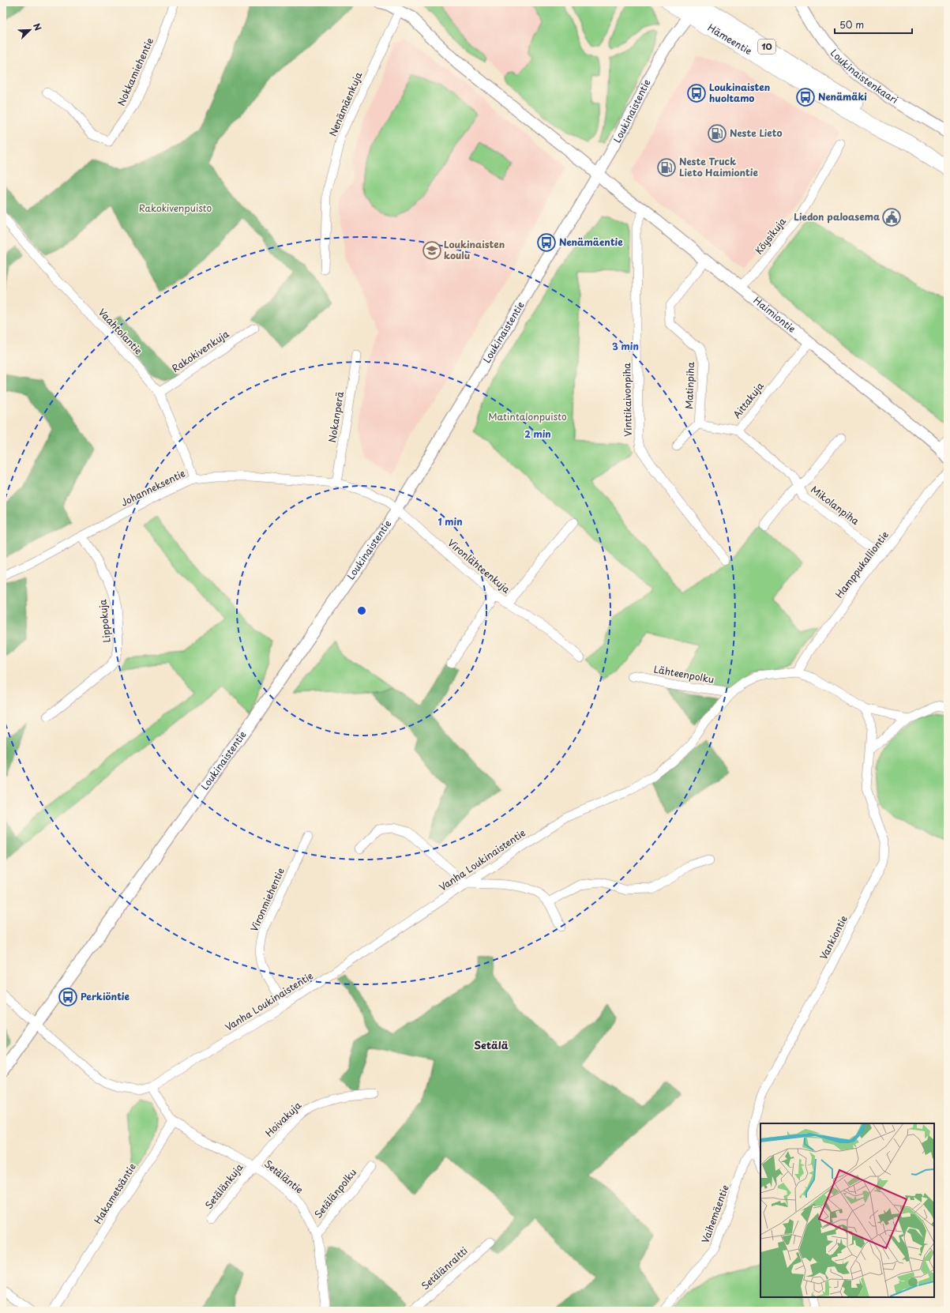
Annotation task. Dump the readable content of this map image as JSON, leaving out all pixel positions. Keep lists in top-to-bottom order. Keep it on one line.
{"streets":{"highway":["Hämeentie","10"],"street":["Nokkamiehentie","Loukinaistenkaari","Nenämäenkuja","Loukinaistentie","Köysikuja","Haimiontie","Vaahtolantie","Rakokivenkuja","Matinpiha","Vinttikaivonpiha","Aittakuja","Nokanperä","Johanneksentie","Mikolanpiha","Hamppukalliontie","Vironlähteenkuja","Lippokuja","Lähteenpolku","Vanha Loukinaistentie","Vironmiehentie","Vankiontie","Hoivakuja","Setäläntie","Setälänkuja","Hakametsäntie","Setälänpolku","Vaihemäentie","Setälänraitti"]},"crossings":[["Hämeentie","Loukinaistentie"],["Loukinaistentie","Haimiontie"],["Loukinaistentie","Johanneksentie"],["Loukinaistentie","Vironlähteenkuja"],["Loukinaistentie","Vanha Loukinaistentie"],["Köysikuja","Haimiontie"],["Haimiontie","Matinpiha"],["Haimiontie","Vinttikaivonpiha"],["Haimiontie","Aittakuja"],["Vaahtolantie","Rakokivenkuja"],["Vaahtolantie","Johanneksentie"],["Matinpiha","Aittakuja"],["Aittakuja","Mikolanpiha"],["Nokanperä","Johanneksentie"],["Johanneksentie","Vironlähteenkuja"],["Johanneksentie","Lippokuja"],["Mikolanpiha","Hamppukalliontie"],["Hamppukalliontie","Vanha Loukinaistentie"],["Lähteenpolku","Vanha Loukinaistentie"],["Vanha Loukinaistentie","Vironmiehentie"],["Vanha Loukinaistentie","Vankiontie"],["Vankiontie","Vaihemäentie"],["Hoivakuja","Setäläntie"],["Hoivakuja","Setälänkuja"],["Setäläntie","Setälänkuja"],["Setäläntie","Hakametsäntie"],["Setäläntie","Setälänpolku"]],"districts":["Setälä"],"parks":["Rakokivenpuisto","Matintalonpuisto"],"places":{"bus stop":["Loukinaisten huoltamo","Nenämäki","Nenämäentie","Perkiöntie"],"fuel station":["Neste Lieto","Neste Truck Lieto Haimiontie"],"public building":["Liedon paloasema"],"school or university":["Loukinaisten koulu"]},"scale_bar":"50 m","north":"top right","rings":["3 min","2 min","1 min"]}
